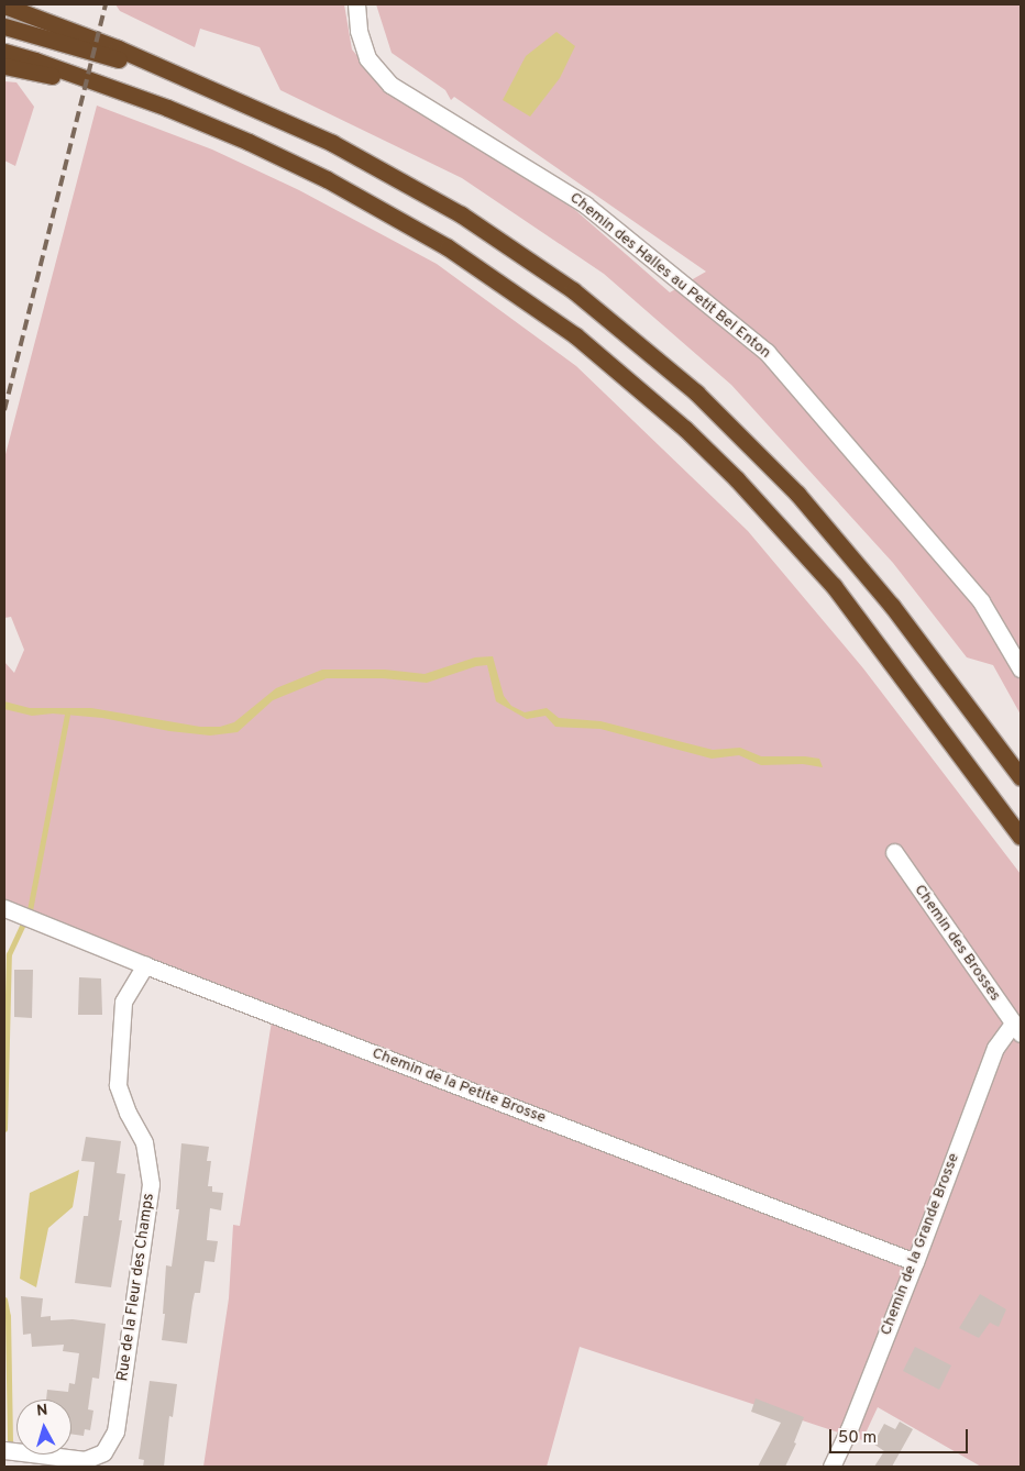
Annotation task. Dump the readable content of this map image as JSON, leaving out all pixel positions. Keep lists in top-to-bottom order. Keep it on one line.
{"streets":{"street":["Chemin des Halles au Petit Bel Enton","Chemin des Brosses","Chemin de la Petite Brosse","Chemin de la Grande Brosse","Rue de la Fleur des Champs"]},"crossings":[["Chemin des Brosses","Chemin de la Grande Brosse"],["Chemin de la Petite Brosse","Chemin de la Grande Brosse"],["Chemin de la Petite Brosse","Rue de la Fleur des Champs"]],"scale_bar":"50 m","north":"top"}
